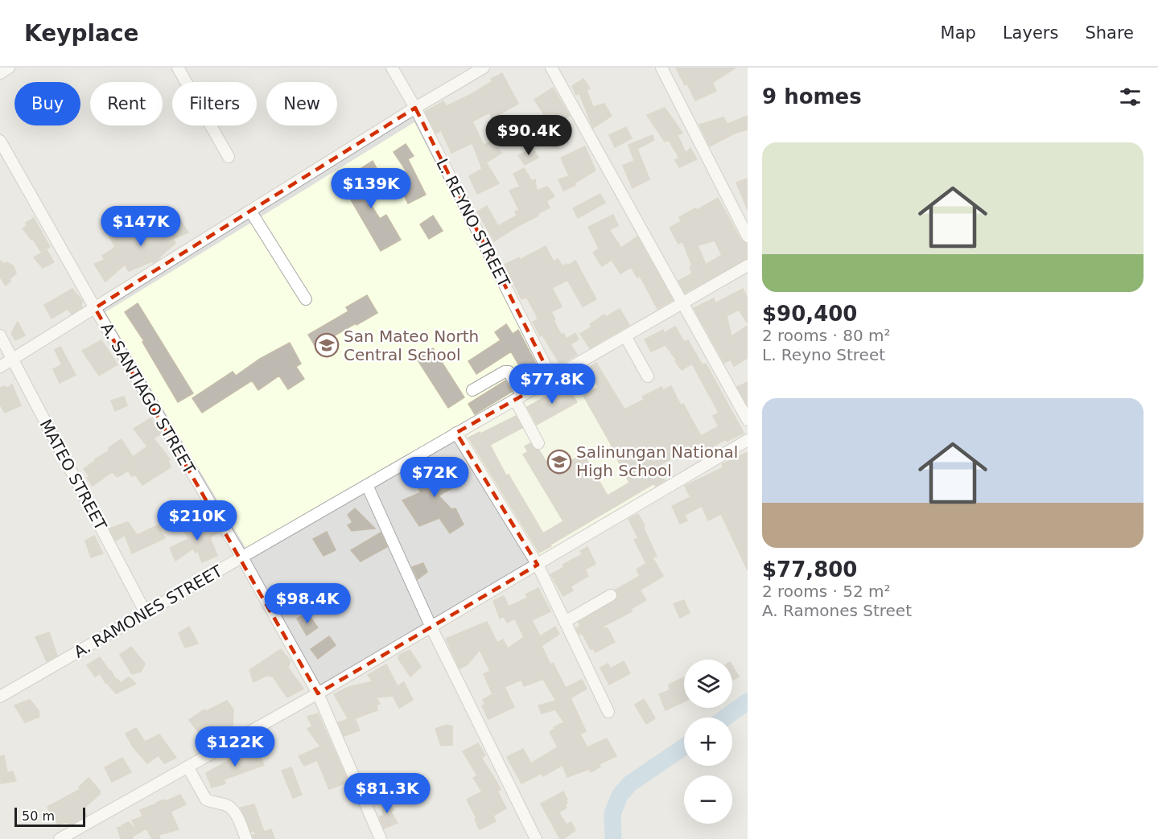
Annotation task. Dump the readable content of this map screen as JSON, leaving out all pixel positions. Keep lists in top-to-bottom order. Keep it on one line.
{"streets":{"street":["L. REYNO STREET","A. SANTIAGO STREET","MATEO STREET","A. RAMONES STREET"]},"crossings":[["L. REYNO STREET","A. RAMONES STREET"],["A. SANTIAGO STREET","A. RAMONES STREET"],["MATEO STREET","A. RAMONES STREET"]],"places":{"school or university":["San Mateo North Central School","Salinungan National High School"]},"scale_bar":"50 m","page":{"header":"Keyplace","nav":["Map","Layers","Share"],"heading":"9 homes","chip":["Buy","Rent","Filters","New"],"price":["$90.4K","$139K","$147K","$77.8K","$72K","$210K","$98.4K","$122K","$81.3K"],"list":[{"name":"$90,400","note":"2 rooms · 80 m² · L. Reyno Street"},{"name":"$77,800","note":"2 rooms · 52 m² · A. Ramones Street"}],"map_buttons":["+","−"],"scale":"50 m"}}
